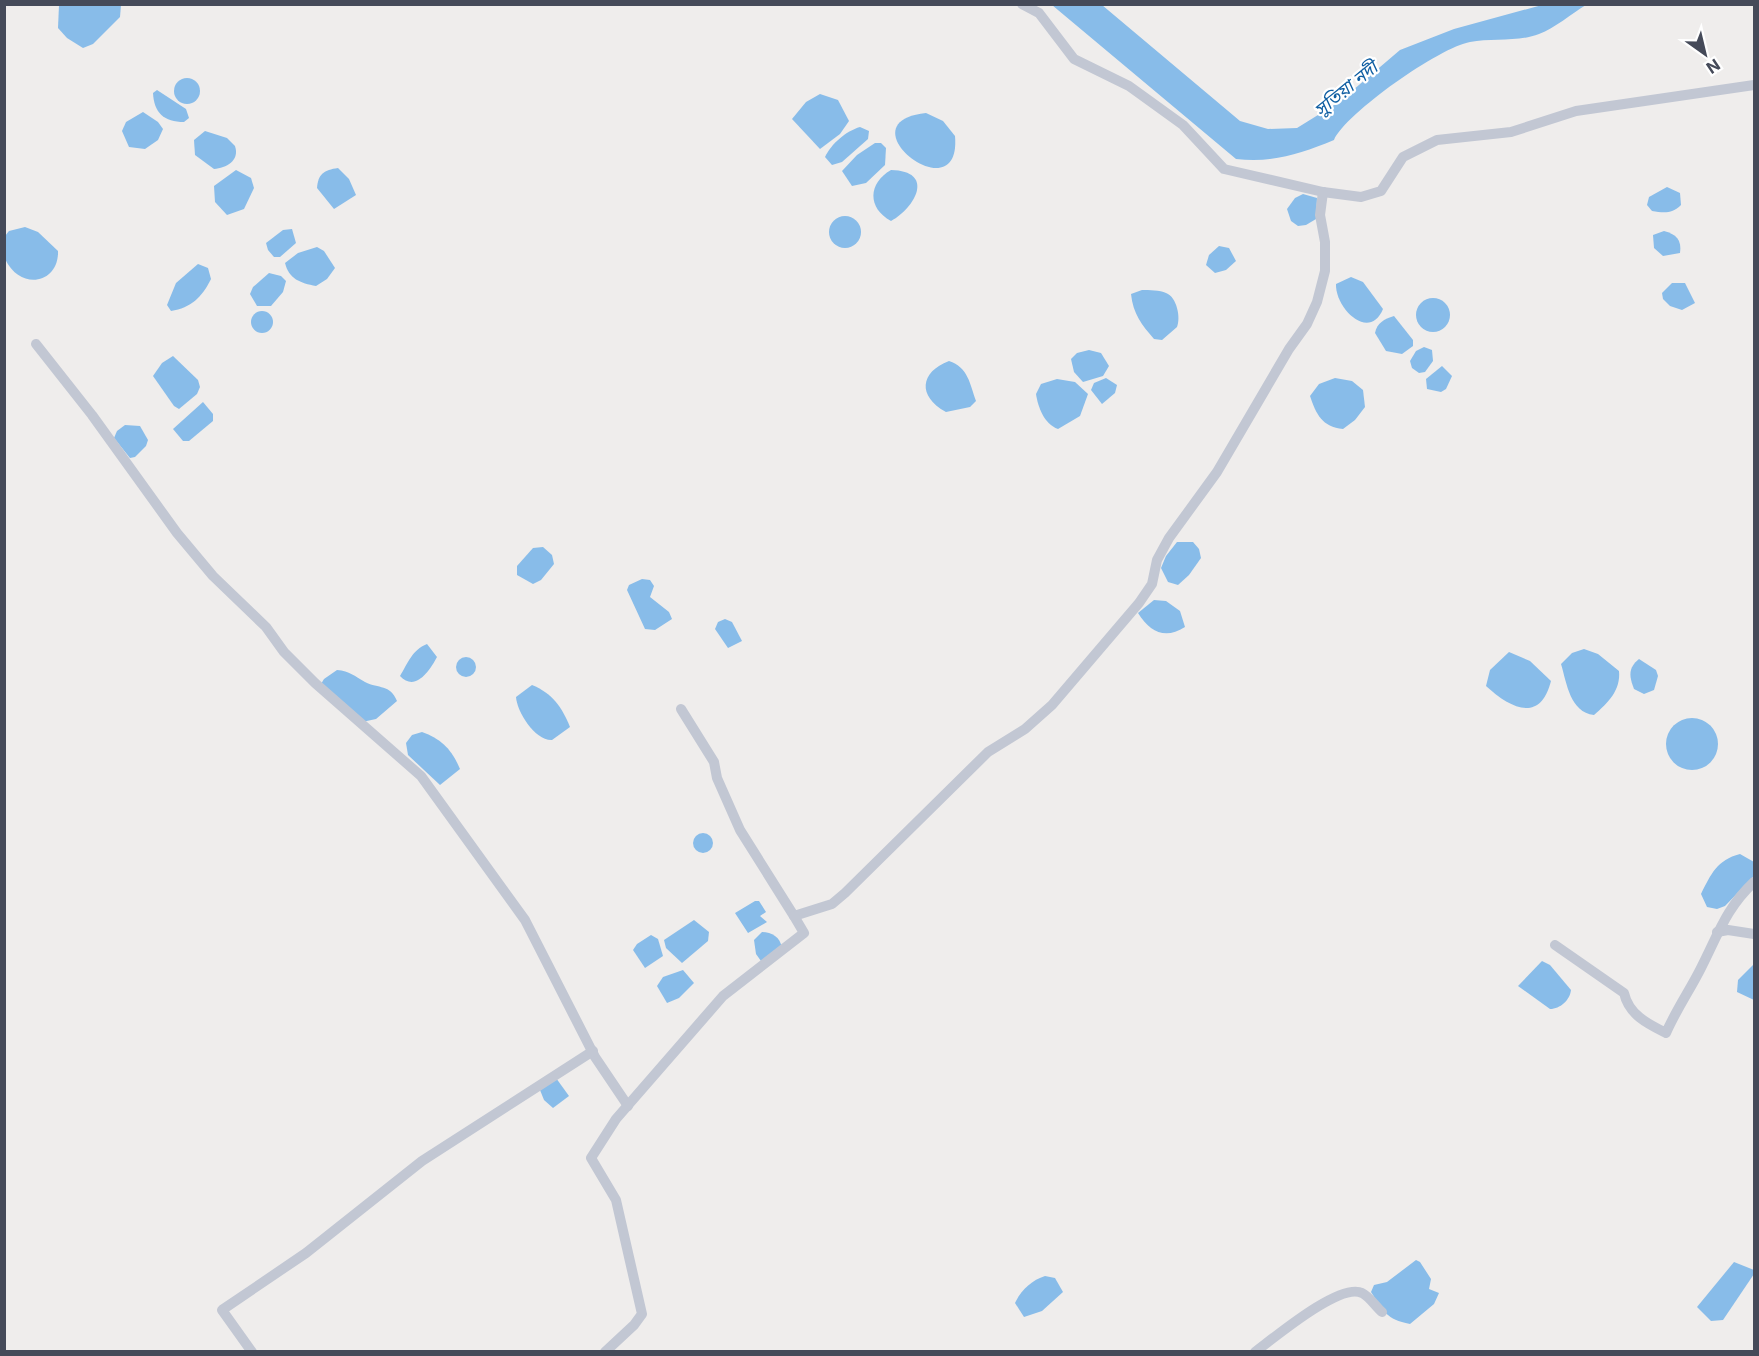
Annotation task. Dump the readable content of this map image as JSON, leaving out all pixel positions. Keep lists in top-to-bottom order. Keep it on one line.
{"water":["সুতিয়া নদী"],"north":"bottom right"}
